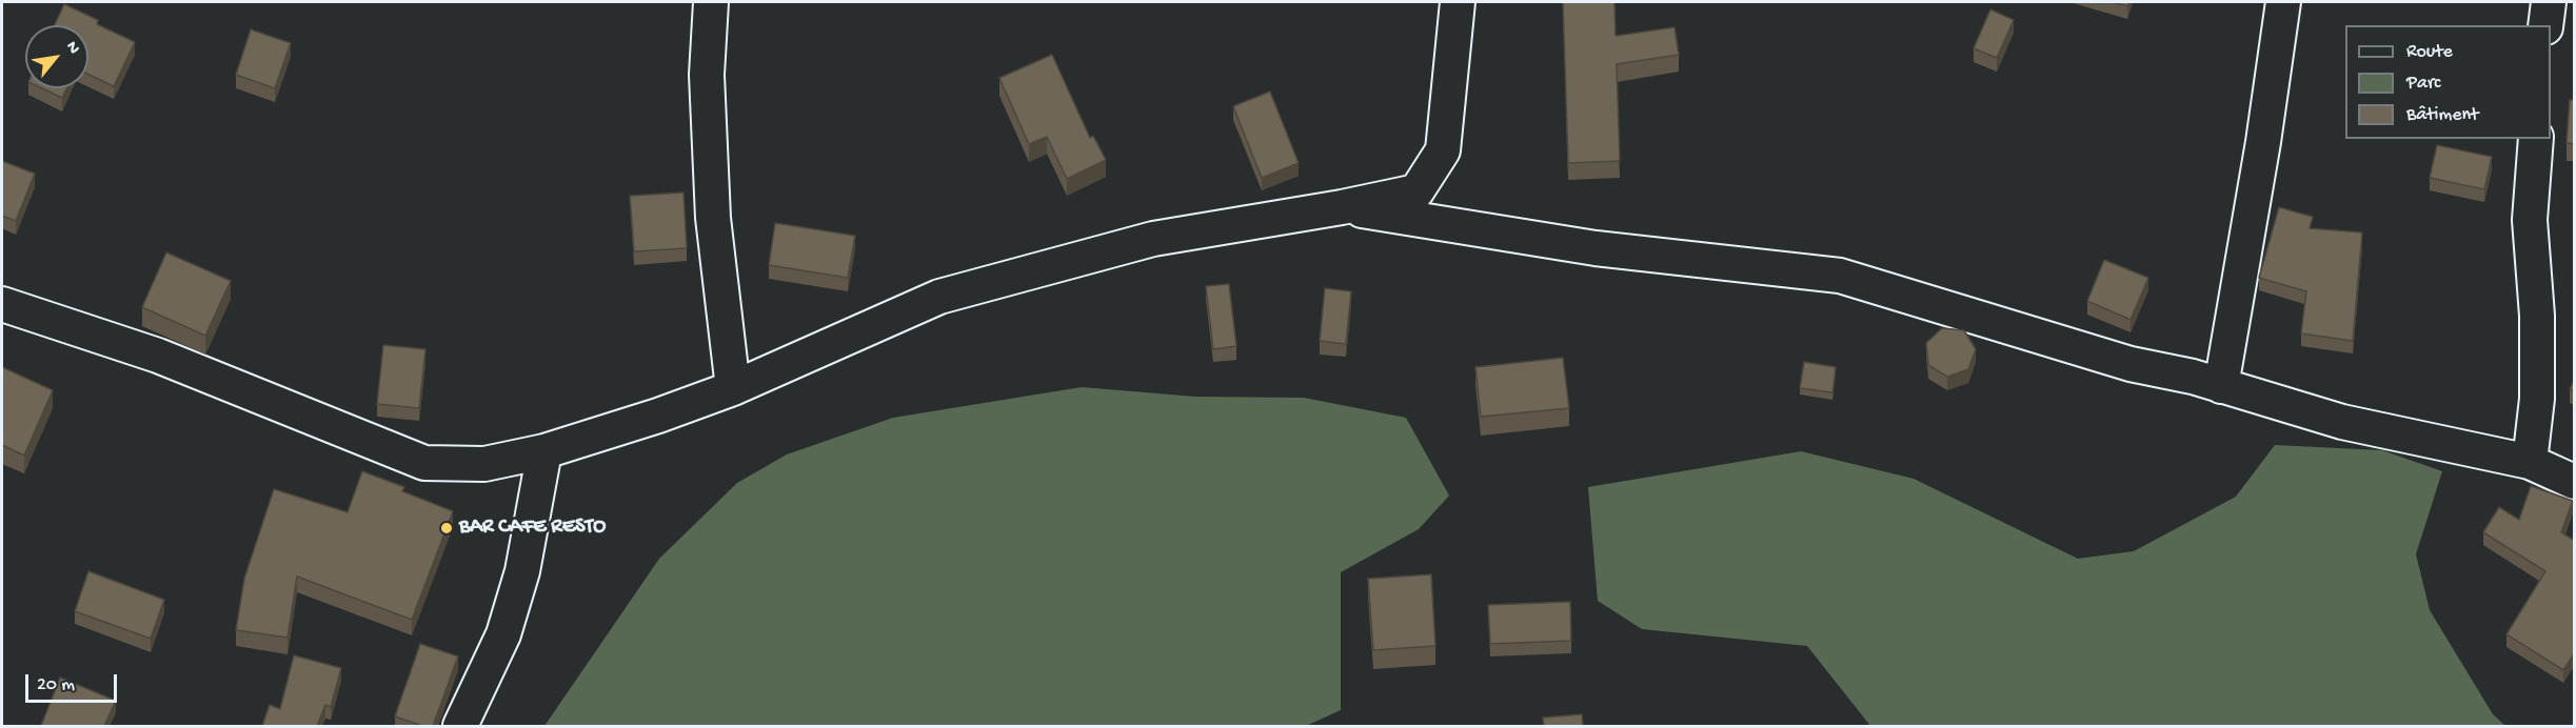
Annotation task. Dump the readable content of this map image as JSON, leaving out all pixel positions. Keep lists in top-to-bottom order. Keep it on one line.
{"places":["BAR CAFE RESTO"],"legend":["Route","Parc","Bâtiment"],"scale_bar":"20 m","north":"top right"}
